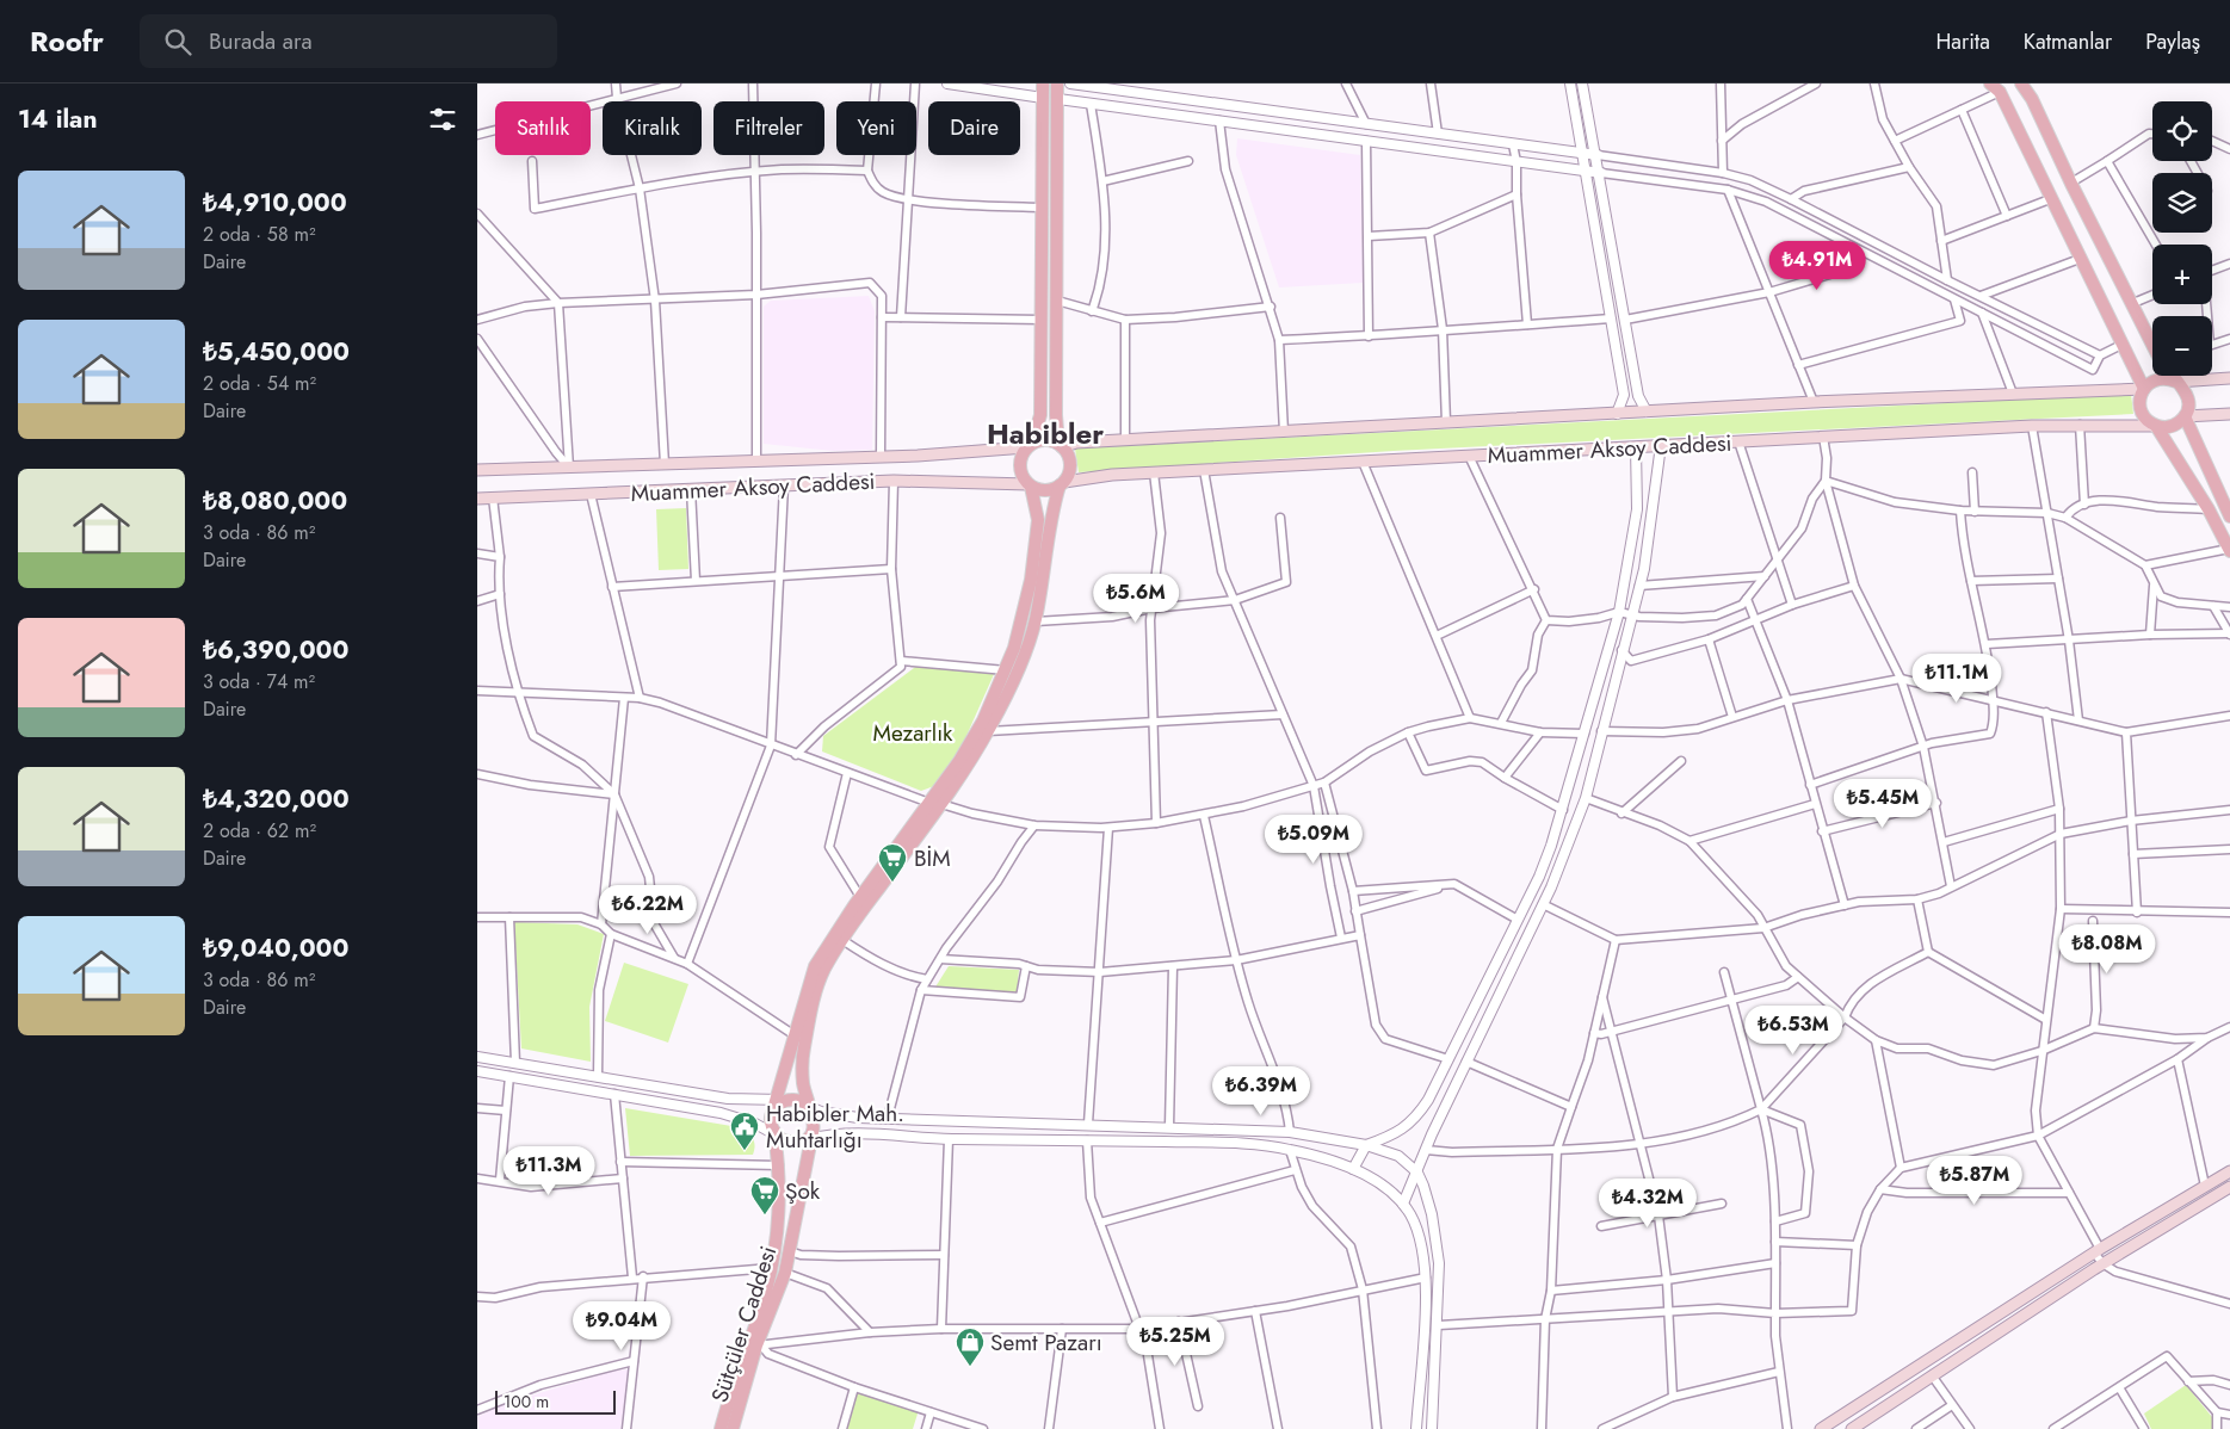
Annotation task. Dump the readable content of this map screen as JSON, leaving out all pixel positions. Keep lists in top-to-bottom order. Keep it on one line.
{"streets":{"main road":["Muammer Aksoy Caddesi","Sütçüler Caddesi"]},"districts":["Habibler"],"parks":["Mezarlık"],"places":{"supermarket":["BİM","Şok"],"public building":["Habibler Mah. Muhtarlığı"],"shop":["Semt Pazarı"]},"scale_bar":"100 m","page":{"header":"Roofr","search":"Burada ara","nav":["Harita","Katmanlar","Paylaş"],"heading":"14 ilan","map_buttons":["+","−"],"chip":["Satılık","Kiralık","Filtreler","Yeni","Daire"],"list":[{"name":"₺4,910,000","note":"2 oda · 58 m² · Daire"},{"name":"₺5,450,000","note":"2 oda · 54 m² · Daire"},{"name":"₺8,080,000","note":"3 oda · 86 m² · Daire"},{"name":"₺6,390,000","note":"3 oda · 74 m² · Daire"},{"name":"₺4,320,000","note":"2 oda · 62 m² · Daire"},{"name":"₺9,040,000","note":"3 oda · 86 m² · Daire"}],"price":["₺4.91M","₺5.6M","₺11.1M","₺5.45M","₺5.09M","₺6.22M","₺8.08M","₺6.53M","₺6.39M","₺11.3M","₺5.87M","₺4.32M","₺9.04M","₺5.25M"],"scale":"100 m"}}
